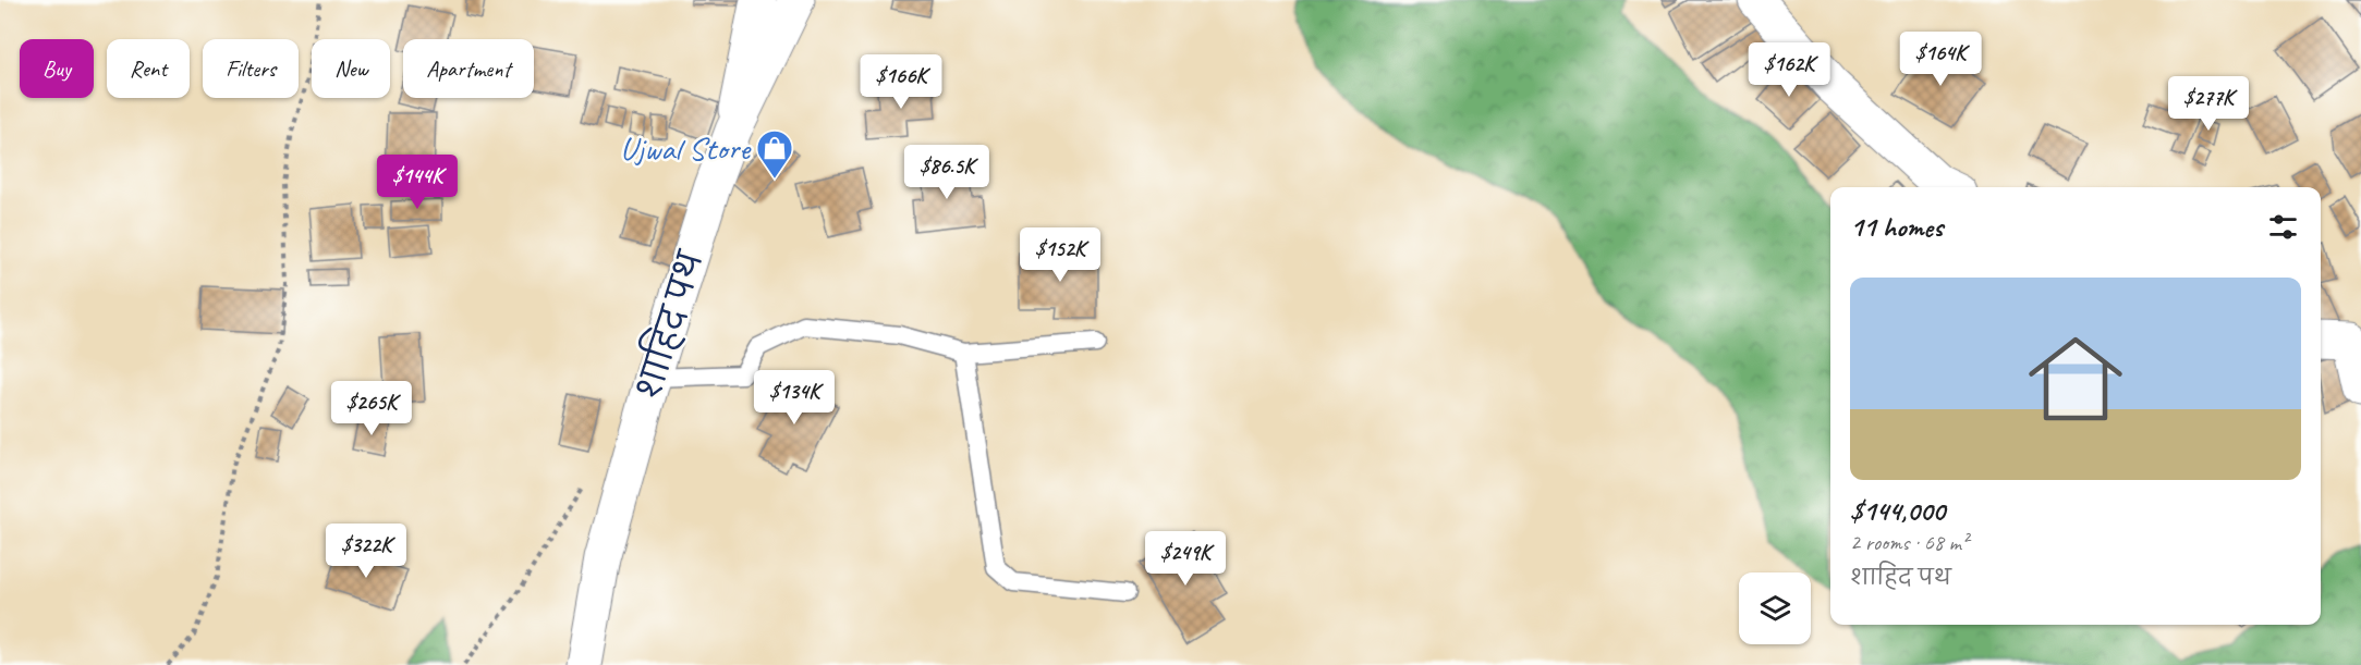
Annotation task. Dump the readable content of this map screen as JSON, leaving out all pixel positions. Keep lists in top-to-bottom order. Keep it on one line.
{"streets":{"street":["शाहिद पथ"]},"places":{"shop":["Ujwal Store"]},"page":{"price":["$164K","$162K","$166K","$277K","$86.5K","$144K","$152K","$134K","$265K","$322K","$249K"],"chip":["Buy","Rent","Filters","New","Apartment"],"heading":"11 homes","list":[{"name":"$144,000","note":"2 rooms · 68 m² · शाहिद पथ"}]}}
